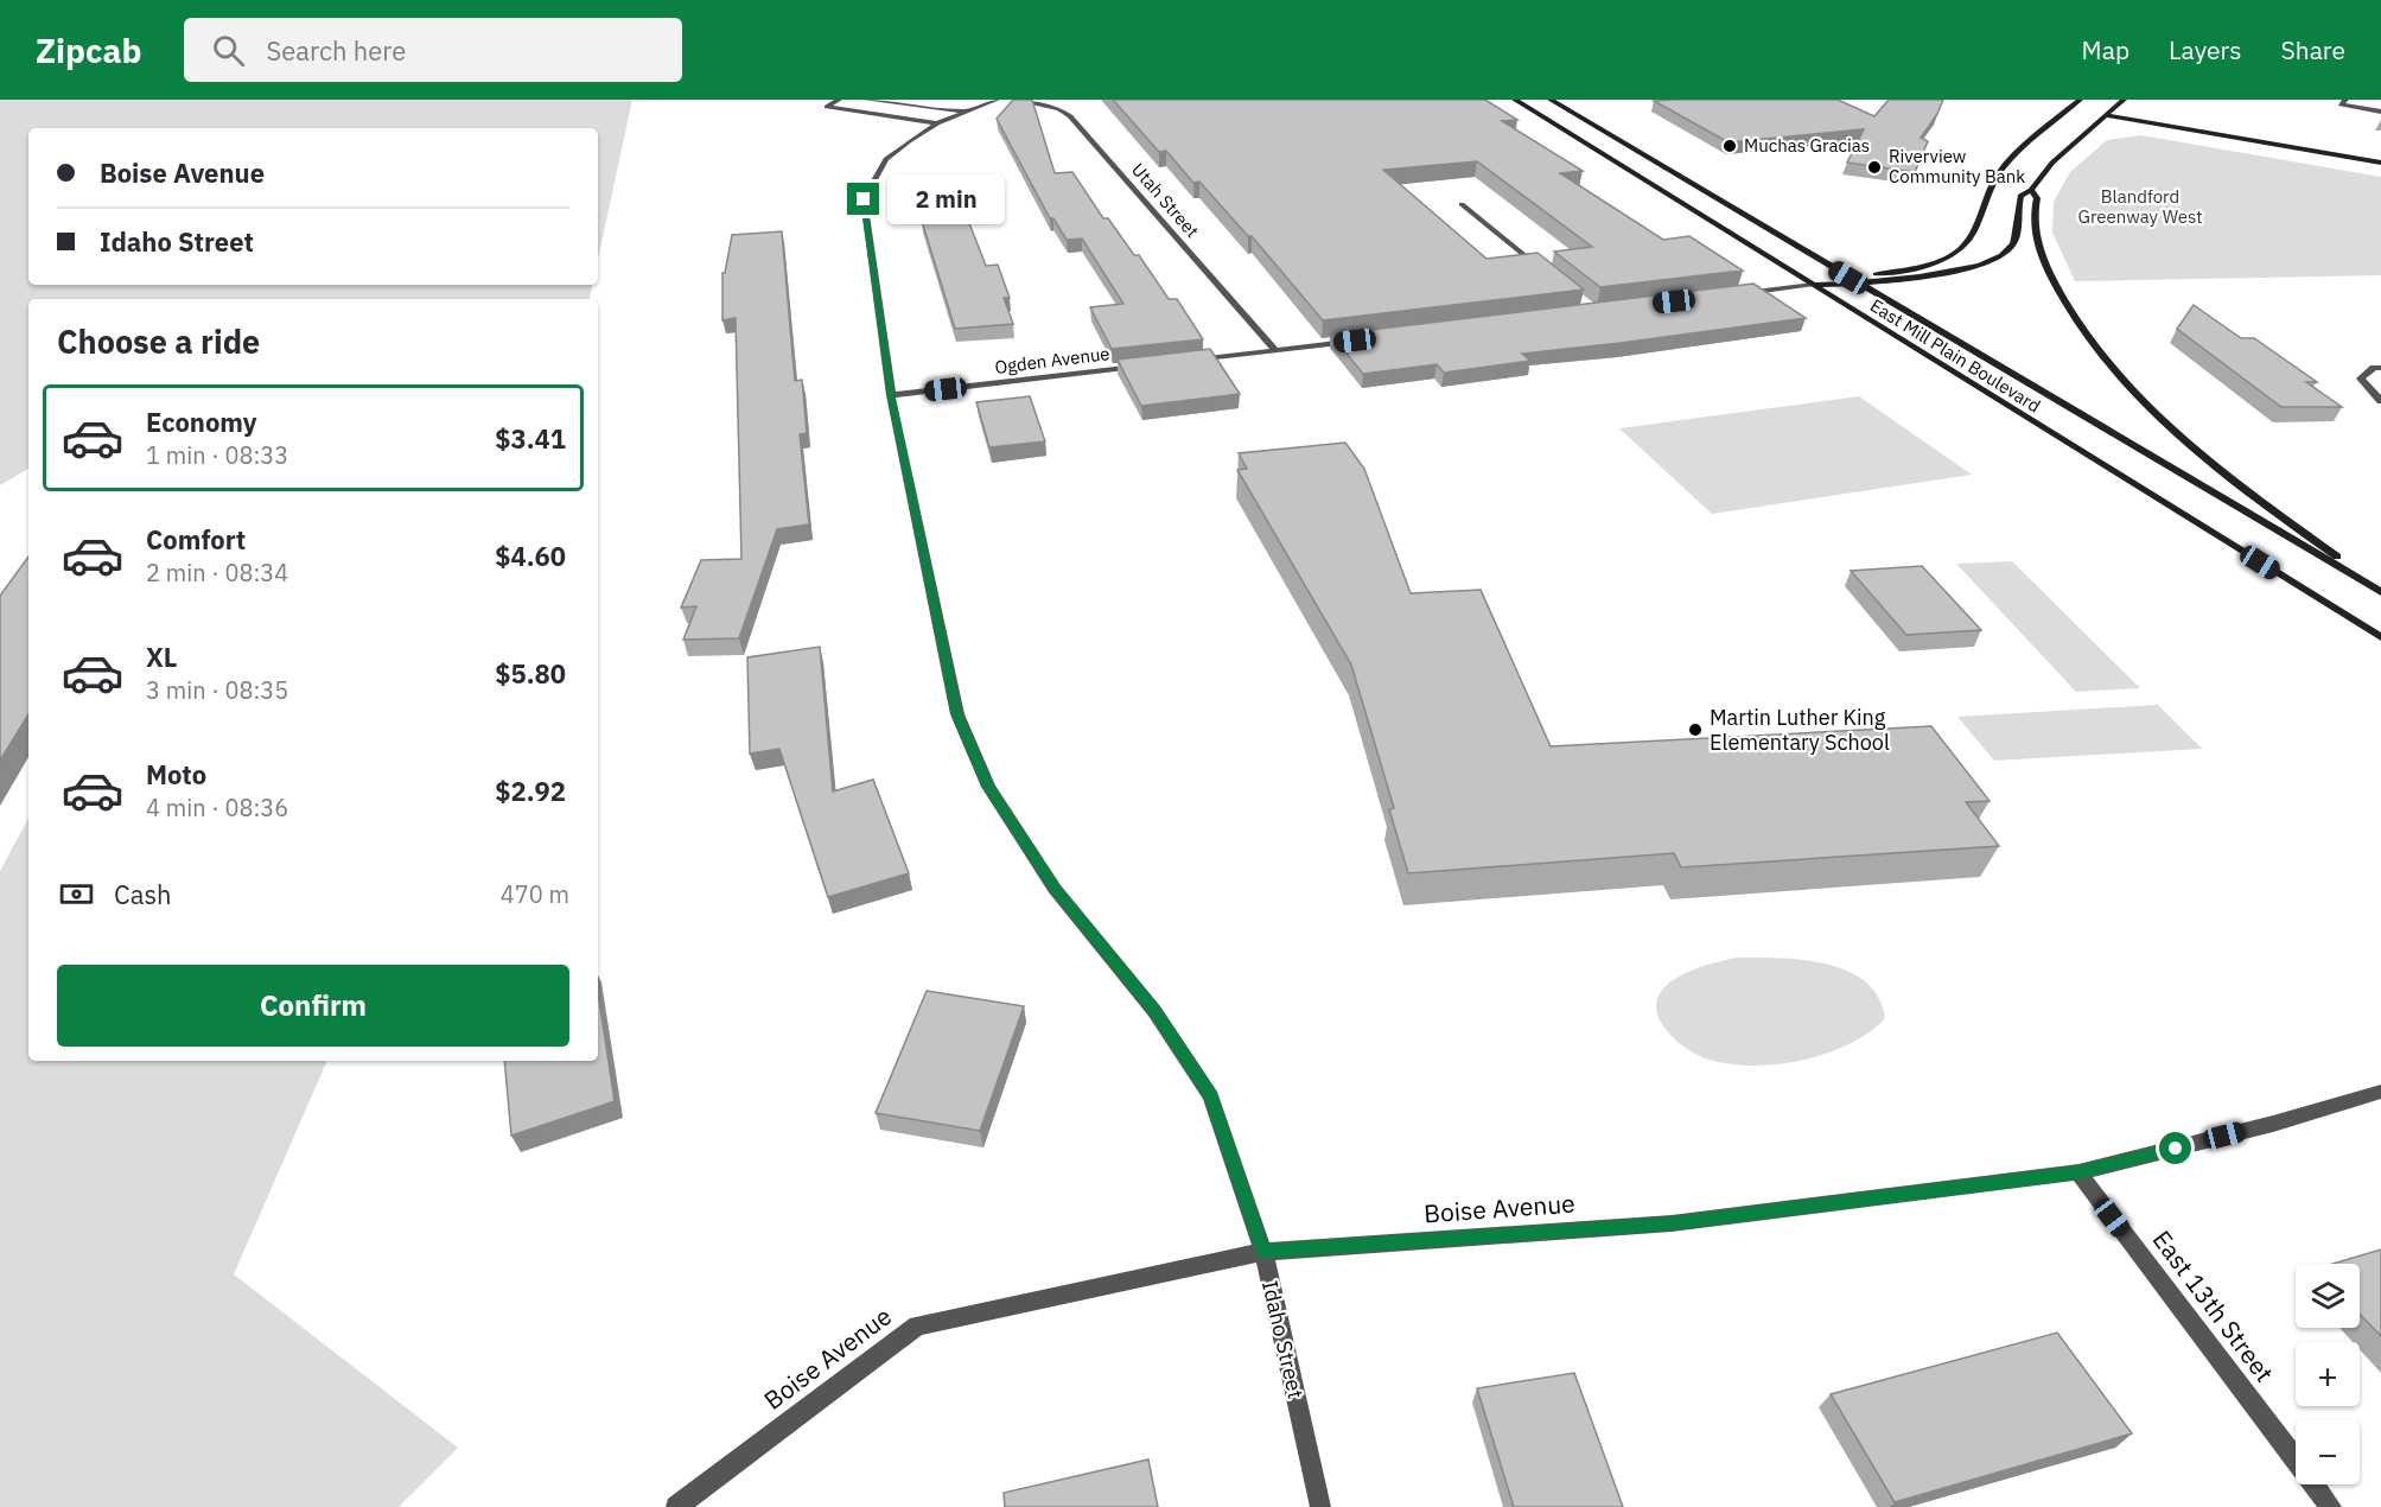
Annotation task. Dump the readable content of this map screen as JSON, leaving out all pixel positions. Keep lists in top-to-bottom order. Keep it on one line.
{"streets":{"street":["Utah Street","East Mill Plain Boulevard","Ogden Avenue","Boise Avenue","East 13th Street","Idaho Street"]},"crossings":[["Ogden Avenue","Idaho Street"],["Boise Avenue","East 13th Street"],["Boise Avenue","Idaho Street"]],"parks":["Blandford Greenway West"],"places":["Muchas Gracias","Riverview Community Bank","Martin Luther King Elementary School"],"page":{"header":"Zipcab","search":"Search here","nav":["Map","Layers","Share"],"banner":["Boise Avenue","Idaho Street"],"bubble":"2 min","heading":"Choose a ride","list":[{"name":"Economy","note":"1 min · 08:33","value":"$3.41"},{"name":"Comfort","note":"2 min · 08:34","value":"$4.60"},{"name":"XL","note":"3 min · 08:35","value":"$5.80"},{"name":"Moto","note":"4 min · 08:36","value":"$2.92"}],"pay":["Cash","470 m"],"buttons":"Confirm","map_buttons":["+","−"]}}
